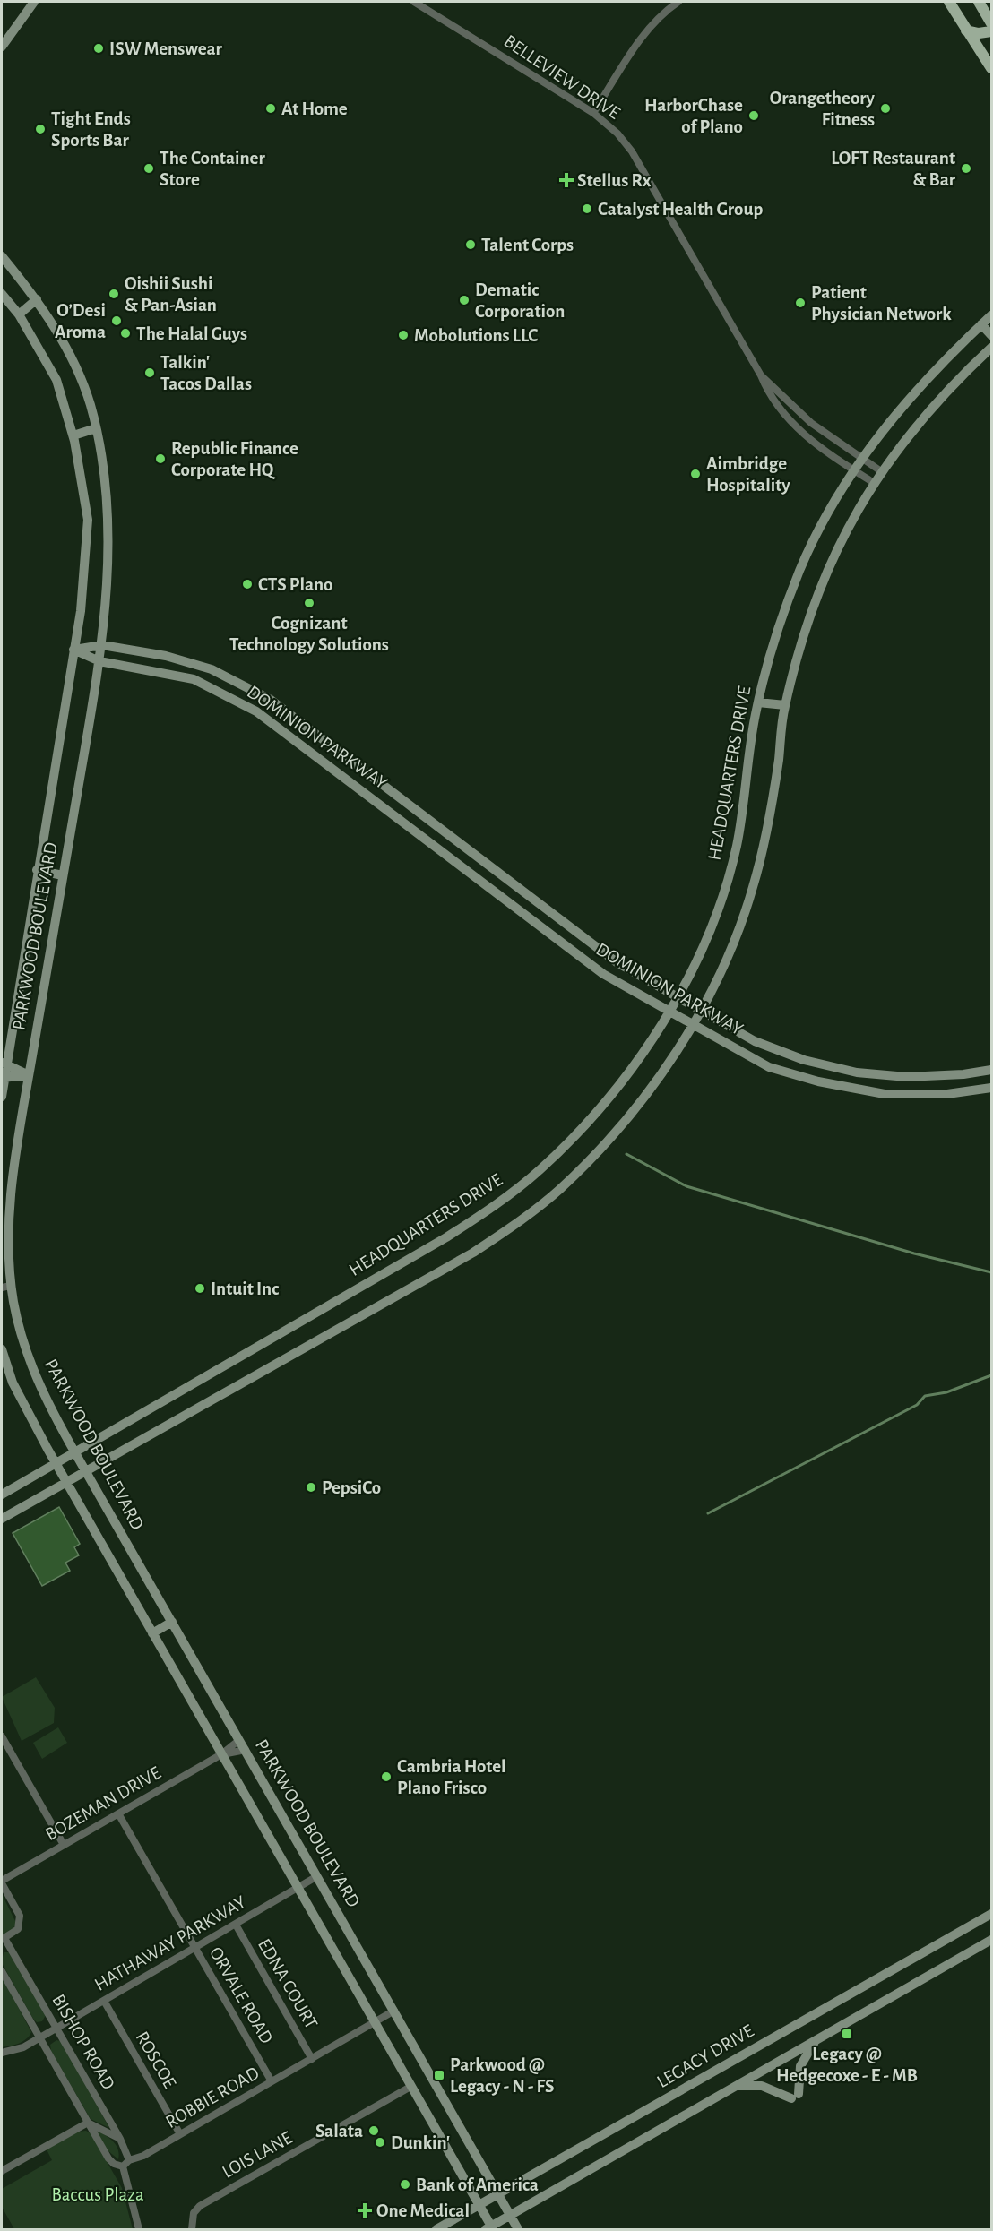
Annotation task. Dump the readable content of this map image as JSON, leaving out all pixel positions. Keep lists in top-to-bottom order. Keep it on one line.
{"streets":{"main road":["DOMINION PARKWAY","HEADQUARTERS DRIVE","PARKWOOD BOULEVARD","LEGACY DRIVE"],"street":["BELLEVIEW DRIVE","BOZEMAN DRIVE","HATHAWAY PARKWAY","EDNA COURT","ORVALE ROAD","BISHOP ROAD","ROSCOE","ROBBIE ROAD","LOIS LANE"]},"crossings":[["BELLEVIEW DRIVE","HEADQUARTERS DRIVE"],["DOMINION PARKWAY","HEADQUARTERS DRIVE"],["DOMINION PARKWAY","PARKWOOD BOULEVARD"],["HEADQUARTERS DRIVE","PARKWOOD BOULEVARD"],["PARKWOOD BOULEVARD","BOZEMAN DRIVE"],["PARKWOOD BOULEVARD","HATHAWAY PARKWAY"],["PARKWOOD BOULEVARD","LEGACY DRIVE"],["PARKWOOD BOULEVARD","ROBBIE ROAD"],["BOZEMAN DRIVE","ORVALE ROAD"],["HATHAWAY PARKWAY","EDNA COURT"],["HATHAWAY PARKWAY","ORVALE ROAD"],["HATHAWAY PARKWAY","BISHOP ROAD"],["HATHAWAY PARKWAY","ROSCOE"],["EDNA COURT","ROBBIE ROAD"],["ORVALE ROAD","ROBBIE ROAD"],["BISHOP ROAD","ROBBIE ROAD"],["ROSCOE","ROBBIE ROAD"]],"parks":["Baccus Plaza"],"places":{"other":["ISW Menswear","At Home","Orangetheory Fitness","HarborChase of Plano","Tight Ends Sports Bar","The Container Store","LOFT Restaurant & Bar","Catalyst Health Group","Talent Corps","Oishii Sushi & Pan-Asian","Dematic Corporation","Patient Physician Network","O’Desi Aroma","The Halal Guys","Mobolutions LLC","Talkin' Tacos Dallas","Republic Finance Corporate HQ","Aimbridge Hospitality","CTS Plano","Cognizant Technology Solutions","Intuit Inc","PepsiCo","Cambria Hotel Plano Frisco","Salata","Dunkin'","Bank of America"],"health":["Stellus Rx","One Medical"],"transit":["Legacy @ Hedgecoxe - E - MB","Parkwood @ Legacy - N - FS"]}}
